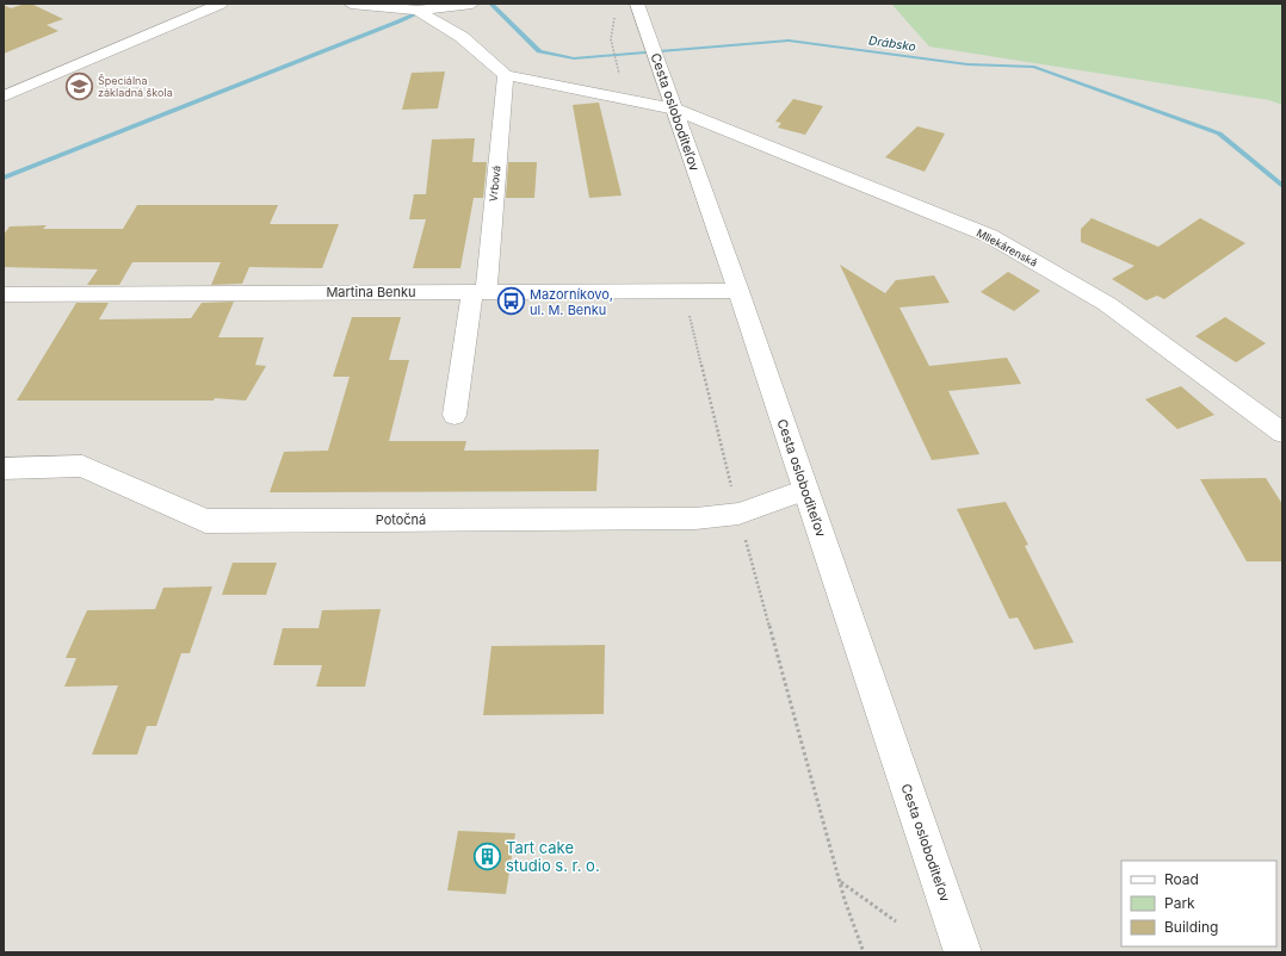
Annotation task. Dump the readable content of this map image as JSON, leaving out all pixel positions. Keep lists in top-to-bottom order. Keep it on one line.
{"streets":{"street":["Cesta osloboditeľov","Vrbová","Mliekárenská","Martina Benku","Potočná"]},"crossings":[["Cesta osloboditeľov","Mliekárenská"],["Cesta osloboditeľov","Martina Benku"],["Cesta osloboditeľov","Potočná"],["Vrbová","Martina Benku"]],"water":["Drábsko"],"places":{"school or university":["Špeciálna základná škola"],"bus stop":["Mazorníkovo, ul. M. Benku"],"building":["Tart cake studio s. r. o."]},"legend":["Road","Park","Building"]}
